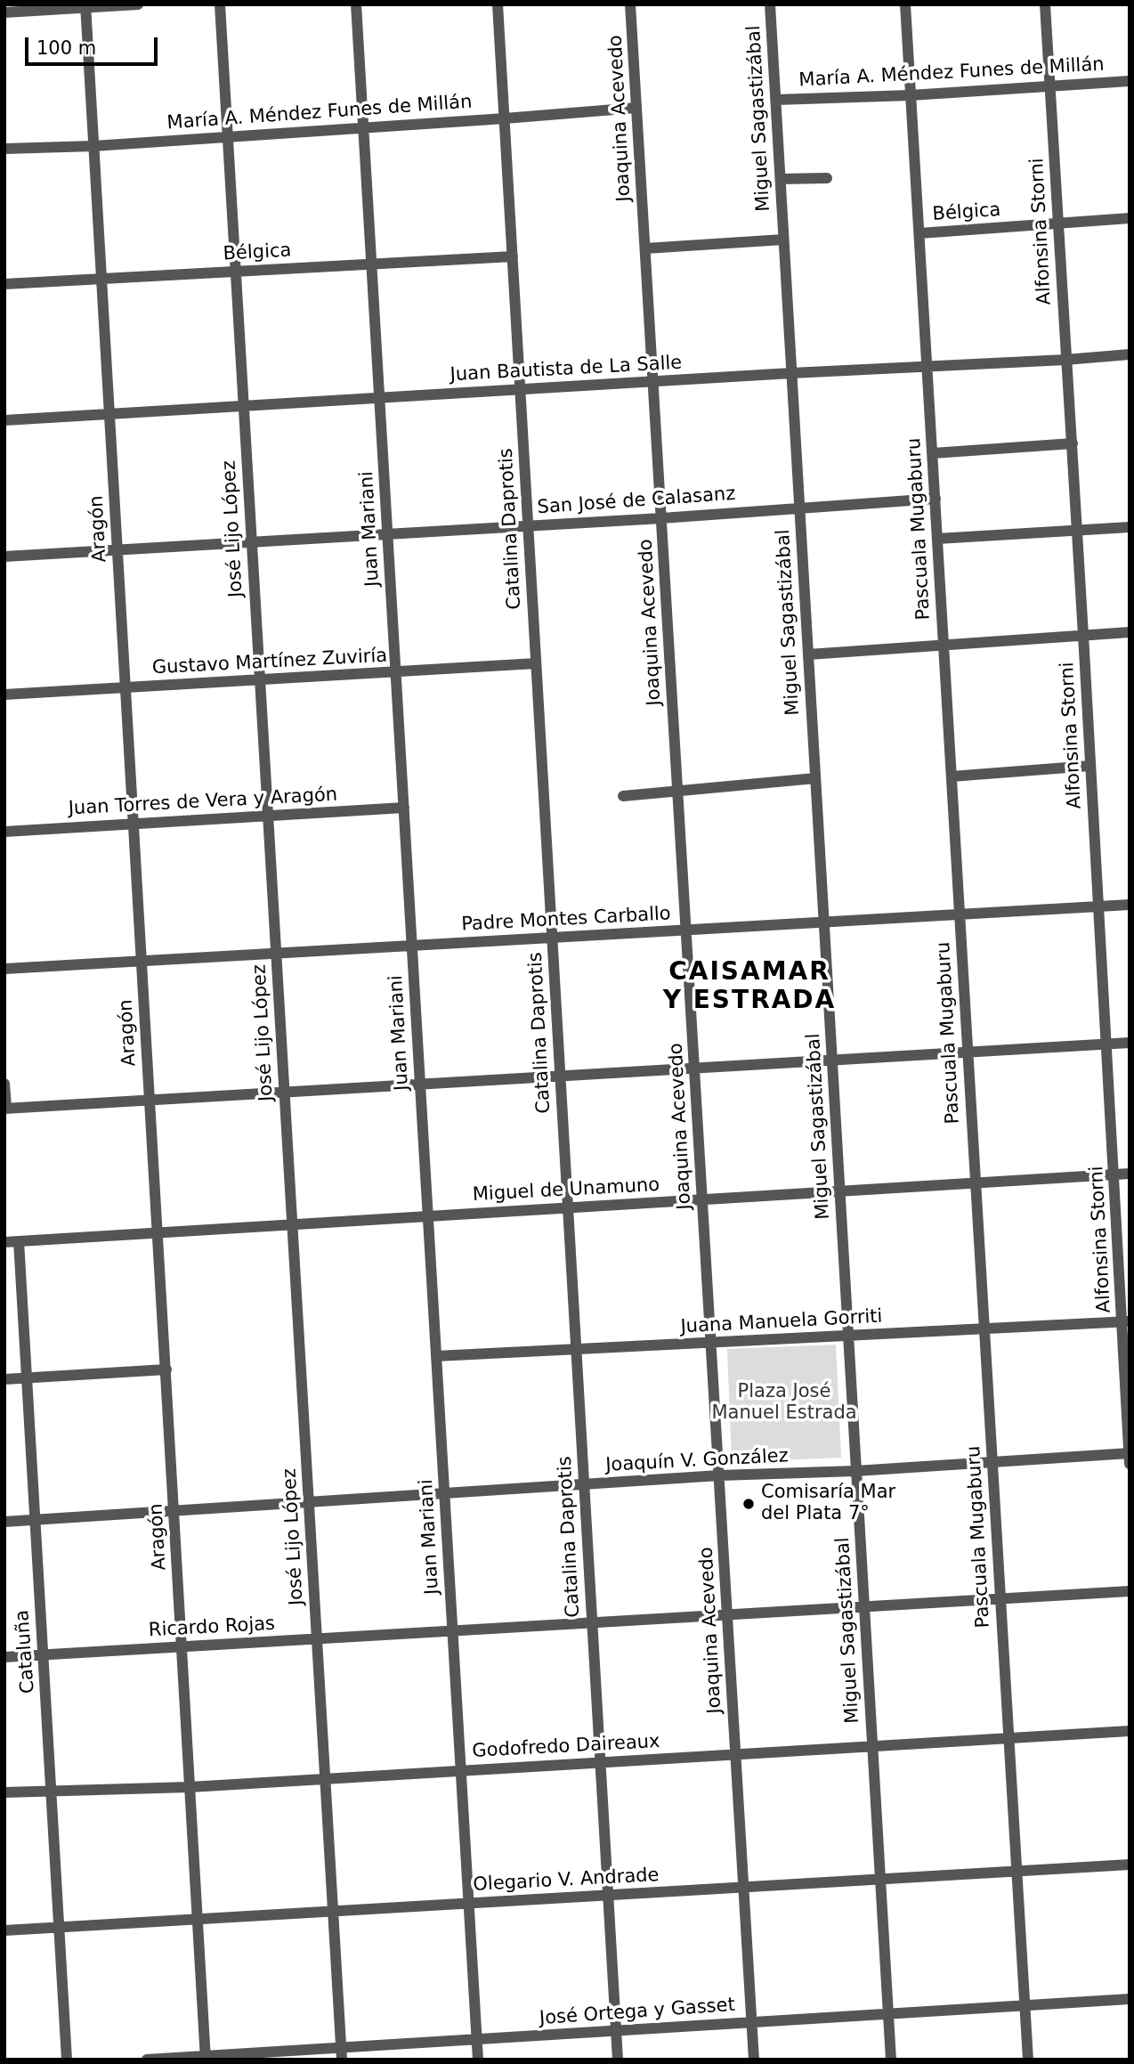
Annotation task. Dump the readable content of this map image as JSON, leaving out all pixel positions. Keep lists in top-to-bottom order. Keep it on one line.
{"streets":{"street":["María A. Méndez Funes de Millán","Joaquina Acevedo","Miguel Sagastizábal","Bélgica","Alfonsina Storni","Juan Bautista de La Salle","San José de Calasanz","Aragón","José Lijo López","Juan Mariani","Catalina Daprotis","Pascuala Mugaburu","Gustavo Martínez Zuviría","Juan Torres de Vera y Aragón","Padre Montes Carballo","Miguel de Unamuno","Juana Manuela Gorriti","Joaquín V. González","Ricardo Rojas","Cataluña","Godofredo Daireaux","Olegario V. Andrade","José Ortega y Gasset"]},"crossings":[["María A. Méndez Funes de Millán","Joaquina Acevedo"],["María A. Méndez Funes de Millán","Miguel Sagastizábal"],["María A. Méndez Funes de Millán","Alfonsina Storni"],["María A. Méndez Funes de Millán","Aragón"],["María A. Méndez Funes de Millán","José Lijo López"],["María A. Méndez Funes de Millán","Juan Mariani"],["María A. Méndez Funes de Millán","Catalina Daprotis"],["María A. Méndez Funes de Millán","Pascuala Mugaburu"],["Joaquina Acevedo","Juan Bautista de La Salle"],["Joaquina Acevedo","San José de Calasanz"],["Joaquina Acevedo","Padre Montes Carballo"],["Joaquina Acevedo","Miguel de Unamuno"],["Joaquina Acevedo","Juana Manuela Gorriti"],["Joaquina Acevedo","Joaquín V. González"],["Joaquina Acevedo","Ricardo Rojas"],["Joaquina Acevedo","Godofredo Daireaux"],["Joaquina Acevedo","Olegario V. Andrade"],["Joaquina Acevedo","José Ortega y Gasset"],["Miguel Sagastizábal","Juan Bautista de La Salle"],["Miguel Sagastizábal","San José de Calasanz"],["Miguel Sagastizábal","Padre Montes Carballo"],["Miguel Sagastizábal","Miguel de Unamuno"],["Miguel Sagastizábal","Juana Manuela Gorriti"],["Miguel Sagastizábal","Joaquín V. González"],["Miguel Sagastizábal","Ricardo Rojas"],["Miguel Sagastizábal","Godofredo Daireaux"],["Miguel Sagastizábal","Olegario V. Andrade"],["Miguel Sagastizábal","José Ortega y Gasset"],["Bélgica","Alfonsina Storni"],["Bélgica","Aragón"],["Bélgica","José Lijo López"],["Bélgica","Juan Mariani"],["Bélgica","Catalina Daprotis"],["Bélgica","Pascuala Mugaburu"],["Alfonsina Storni","Juan Bautista de La Salle"],["Alfonsina Storni","Padre Montes Carballo"],["Alfonsina Storni","Miguel de Unamuno"],["Alfonsina Storni","Juana Manuela Gorriti"],["Alfonsina Storni","Joaquín V. González"],["Juan Bautista de La Salle","Aragón"],["Juan Bautista de La Salle","José Lijo López"],["Juan Bautista de La Salle","Juan Mariani"],["Juan Bautista de La Salle","Catalina Daprotis"],["Juan Bautista de La Salle","Pascuala Mugaburu"],["San José de Calasanz","Aragón"],["San José de Calasanz","José Lijo López"],["San José de Calasanz","Juan Mariani"],["San José de Calasanz","Catalina Daprotis"],["San José de Calasanz","Pascuala Mugaburu"],["Aragón","Gustavo Martínez Zuviría"],["Aragón","Juan Torres de Vera y Aragón"],["Aragón","Padre Montes Carballo"],["Aragón","Miguel de Unamuno"],["Aragón","Joaquín V. González"],["Aragón","Ricardo Rojas"],["Aragón","Godofredo Daireaux"],["Aragón","Olegario V. Andrade"],["Aragón","José Ortega y Gasset"],["José Lijo López","Gustavo Martínez Zuviría"],["José Lijo López","Juan Torres de Vera y Aragón"],["José Lijo López","Padre Montes Carballo"],["José Lijo López","Miguel de Unamuno"],["José Lijo López","Joaquín V. González"],["José Lijo López","Ricardo Rojas"],["José Lijo López","Godofredo Daireaux"],["José Lijo López","Olegario V. Andrade"],["José Lijo López","José Ortega y Gasset"],["Juan Mariani","Gustavo Martínez Zuviría"],["Juan Mariani","Juan Torres de Vera y Aragón"],["Juan Mariani","Padre Montes Carballo"],["Juan Mariani","Miguel de Unamuno"],["Juan Mariani","Juana Manuela Gorriti"],["Juan Mariani","Joaquín V. González"],["Juan Mariani","Ricardo Rojas"],["Juan Mariani","Godofredo Daireaux"],["Juan Mariani","Olegario V. Andrade"],["Juan Mariani","José Ortega y Gasset"],["Catalina Daprotis","Gustavo Martínez Zuviría"],["Catalina Daprotis","Padre Montes Carballo"],["Catalina Daprotis","Miguel de Unamuno"],["Catalina Daprotis","Juana Manuela Gorriti"],["Catalina Daprotis","Joaquín V. González"],["Catalina Daprotis","Ricardo Rojas"],["Catalina Daprotis","Godofredo Daireaux"],["Catalina Daprotis","Olegario V. Andrade"],["Catalina Daprotis","José Ortega y Gasset"],["Pascuala Mugaburu","Padre Montes Carballo"],["Pascuala Mugaburu","Miguel de Unamuno"],["Pascuala Mugaburu","Juana Manuela Gorriti"],["Pascuala Mugaburu","Joaquín V. González"],["Pascuala Mugaburu","Ricardo Rojas"],["Pascuala Mugaburu","Godofredo Daireaux"],["Pascuala Mugaburu","Olegario V. Andrade"],["Pascuala Mugaburu","José Ortega y Gasset"],["Miguel de Unamuno","Cataluña"],["Joaquín V. González","Cataluña"],["Ricardo Rojas","Cataluña"],["Cataluña","Godofredo Daireaux"],["Cataluña","Olegario V. Andrade"]],"districts":["CAISAMAR Y ESTRADA"],"parks":["Plaza José Manuel Estrada"],"places":["Comisaría Mar del Plata 7°"],"scale_bar":"100 m"}
